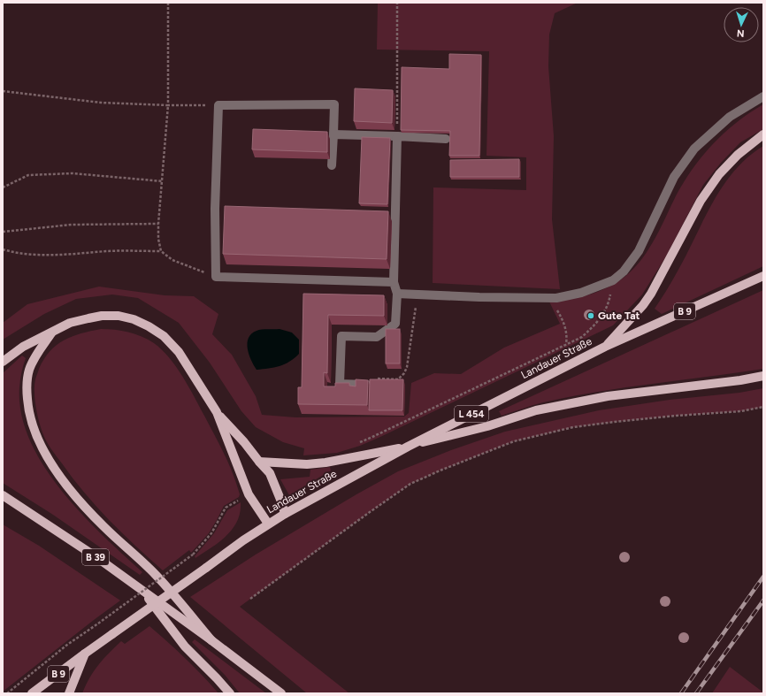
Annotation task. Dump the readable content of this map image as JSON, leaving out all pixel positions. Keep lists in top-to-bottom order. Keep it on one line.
{"streets":{"main road":["B 9","Landauer Straße","L 454","B 39"]},"crossings":[["B 9","Landauer Straße"]],"places":["Gute Tat"],"north":"bottom"}
